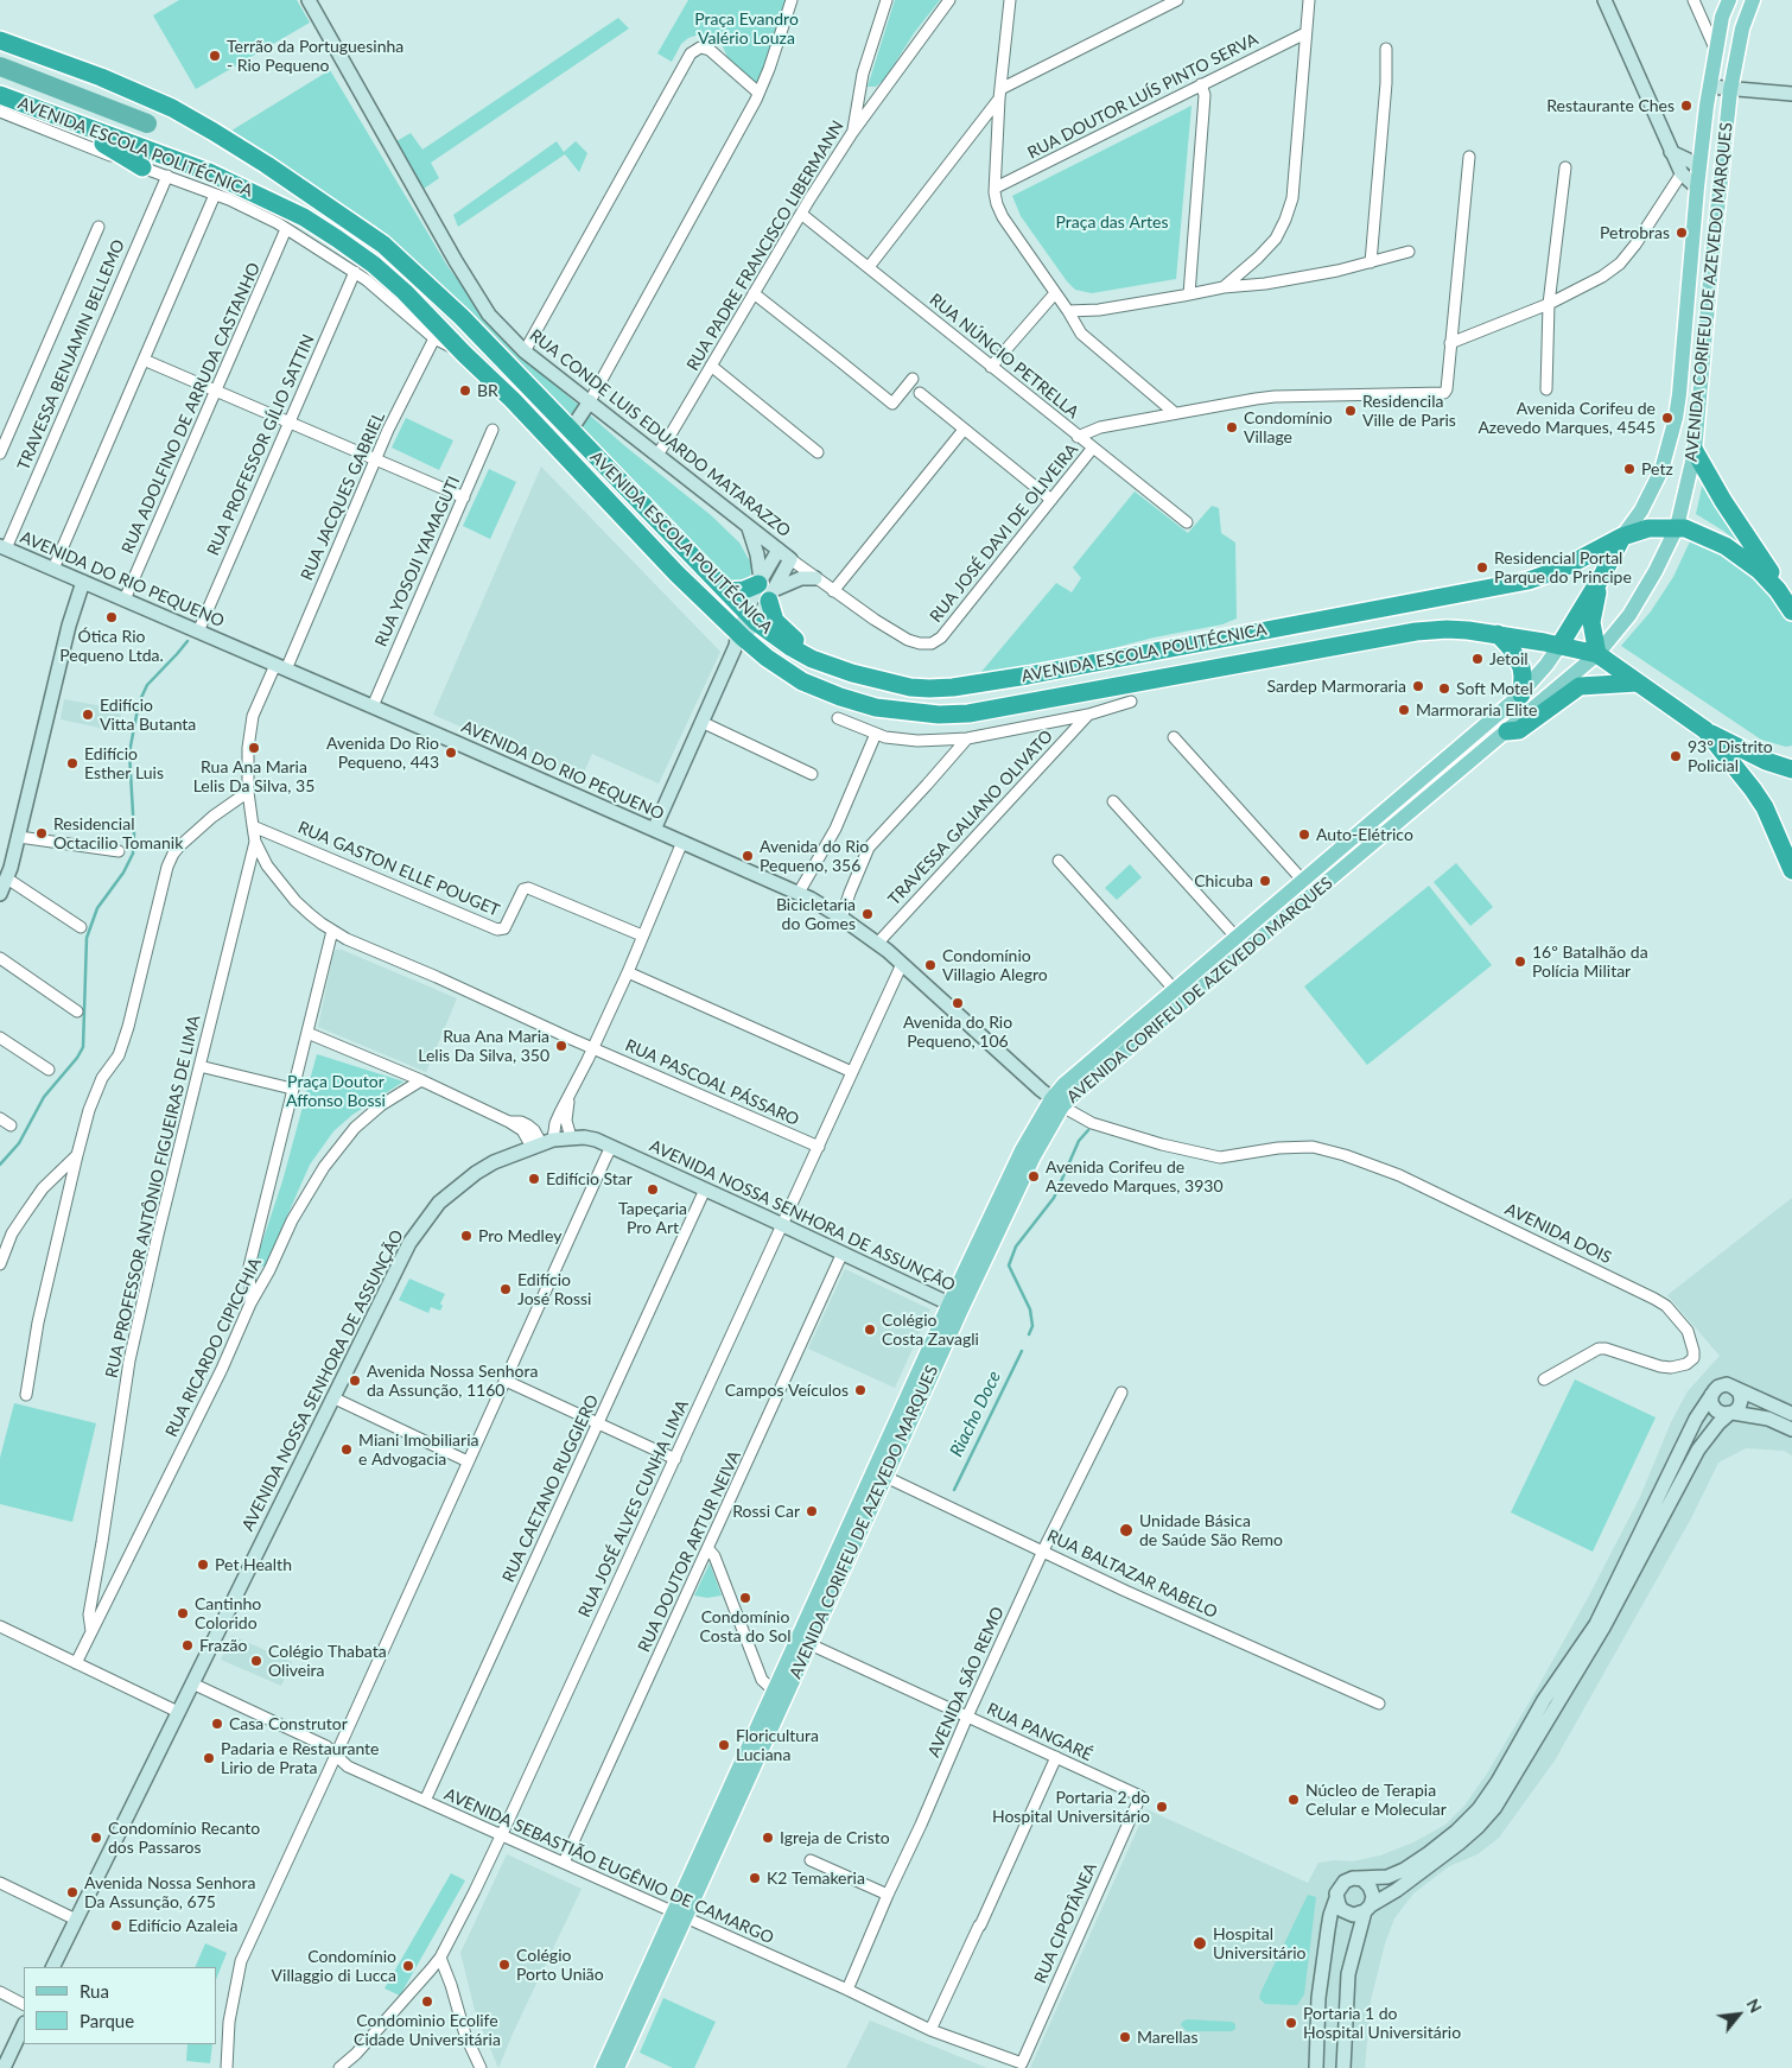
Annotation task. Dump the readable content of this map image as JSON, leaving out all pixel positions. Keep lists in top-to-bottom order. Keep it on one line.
{"streets":{"highway":["AVENIDA ESCOLA POLITÉCNICA","AVENIDA CORIFEU DE AZEVEDO MARQUES"],"street":["RUA DOUTOR LUÍS PINTO SERVA","RUA PADRE FRANCISCO LIBERMANN","TRAVESSA BENJAMIN BELLEMO","RUA NÚNCIO PETRELLA","RUA ADOLFINO DE ARRUDA CASTANHO","RUA CONDE LUIS EDUARDO MATARAZZO","RUA PROFESSOR GÍLIO SATTIN","RUA JACQUES GABRIEL","RUA JOSÉ DAVI DE OLIVEIRA","RUA YOSOJI YAMAGUTI","AVENIDA DO RIO PEQUENO","TRAVESSA GALIANO OLIVATO","RUA GASTON ELLE POUGET","RUA PASCOAL PÁSSARO","RUA PROFESSOR ANTÔNIO FIGUEIRAS DE LIMA","AVENIDA NOSSA SENHORA DE ASSUNÇÃO","AVENIDA DOIS","RUA RICARDO CIPICCHIA","RUA CAETANO RUGGIERO","RUA JOSÉ ALVES CUNHA LIMA","RUA DOUTOR ARTUR NEIVA","RUA BALTAZAR RABELO","AVENIDA SÃO REMO","RUA PANGARÉ","AVENIDA SEBASTIÃO EUGÊNIO DE CAMARGO","RUA CIPOTÂNEA"]},"crossings":[["AVENIDA ESCOLA POLITÉCNICA","AVENIDA CORIFEU DE AZEVEDO MARQUES"],["AVENIDA ESCOLA POLITÉCNICA","TRAVESSA BENJAMIN BELLEMO"],["AVENIDA ESCOLA POLITÉCNICA","RUA ADOLFINO DE ARRUDA CASTANHO"],["AVENIDA ESCOLA POLITÉCNICA","RUA PROFESSOR GÍLIO SATTIN"],["AVENIDA ESCOLA POLITÉCNICA","RUA JACQUES GABRIEL"],["RUA PADRE FRANCISCO LIBERMANN","RUA NÚNCIO PETRELLA"],["RUA PADRE FRANCISCO LIBERMANN","RUA CONDE LUIS EDUARDO MATARAZZO"],["AVENIDA CORIFEU DE AZEVEDO MARQUES","AVENIDA DO RIO PEQUENO"],["AVENIDA CORIFEU DE AZEVEDO MARQUES","AVENIDA NOSSA SENHORA DE ASSUNÇÃO"],["AVENIDA CORIFEU DE AZEVEDO MARQUES","AVENIDA DOIS"],["AVENIDA CORIFEU DE AZEVEDO MARQUES","RUA BALTAZAR RABELO"],["AVENIDA CORIFEU DE AZEVEDO MARQUES","RUA PANGARÉ"],["AVENIDA CORIFEU DE AZEVEDO MARQUES","AVENIDA SEBASTIÃO EUGÊNIO DE CAMARGO"],["TRAVESSA BENJAMIN BELLEMO","AVENIDA DO RIO PEQUENO"],["RUA NÚNCIO PETRELLA","RUA JOSÉ DAVI DE OLIVEIRA"],["RUA ADOLFINO DE ARRUDA CASTANHO","AVENIDA DO RIO PEQUENO"],["RUA CONDE LUIS EDUARDO MATARAZZO","RUA JOSÉ DAVI DE OLIVEIRA"],["RUA PROFESSOR GÍLIO SATTIN","AVENIDA DO RIO PEQUENO"],["RUA JACQUES GABRIEL","AVENIDA DO RIO PEQUENO"],["RUA JACQUES GABRIEL","RUA GASTON ELLE POUGET"],["RUA JACQUES GABRIEL","RUA PASCOAL PÁSSARO"],["RUA JACQUES GABRIEL","RUA PROFESSOR ANTÔNIO FIGUEIRAS DE LIMA"],["RUA YOSOJI YAMAGUTI","AVENIDA DO RIO PEQUENO"],["AVENIDA DO RIO PEQUENO","TRAVESSA GALIANO OLIVATO"],["AVENIDA DO RIO PEQUENO","AVENIDA DOIS"],["AVENIDA DO RIO PEQUENO","RUA JOSÉ ALVES CUNHA LIMA"],["RUA PASCOAL PÁSSARO","RUA PROFESSOR ANTÔNIO FIGUEIRAS DE LIMA"],["RUA PASCOAL PÁSSARO","RUA JOSÉ ALVES CUNHA LIMA"],["RUA PROFESSOR ANTÔNIO FIGUEIRAS DE LIMA","RUA RICARDO CIPICCHIA"],["AVENIDA NOSSA SENHORA DE ASSUNÇÃO","RUA CAETANO RUGGIERO"],["AVENIDA NOSSA SENHORA DE ASSUNÇÃO","RUA JOSÉ ALVES CUNHA LIMA"],["AVENIDA NOSSA SENHORA DE ASSUNÇÃO","RUA DOUTOR ARTUR NEIVA"],["AVENIDA NOSSA SENHORA DE ASSUNÇÃO","AVENIDA SEBASTIÃO EUGÊNIO DE CAMARGO"],["RUA CAETANO RUGGIERO","AVENIDA SEBASTIÃO EUGÊNIO DE CAMARGO"],["RUA JOSÉ ALVES CUNHA LIMA","AVENIDA SEBASTIÃO EUGÊNIO DE CAMARGO"],["RUA DOUTOR ARTUR NEIVA","AVENIDA SEBASTIÃO EUGÊNIO DE CAMARGO"],["RUA BALTAZAR RABELO","AVENIDA SÃO REMO"],["AVENIDA SÃO REMO","RUA PANGARÉ"],["AVENIDA SÃO REMO","AVENIDA SEBASTIÃO EUGÊNIO DE CAMARGO"],["RUA PANGARÉ","RUA CIPOTÂNEA"],["AVENIDA SEBASTIÃO EUGÊNIO DE CAMARGO","RUA CIPOTÂNEA"]],"water":["Riacho Doce"],"parks":["Praça Evandro Valério Louza","Praça das Artes","Praça Doutor Affonso Bossi"],"places":["Terrão da Portuguesinha - Rio Pequeno","Restaurante Ches","Petrobras","BR","Residencila Ville de Paris","Avenida Corifeu de Azevedo Marques, 4545","Condomínio Village","Petz","Residencial Portal Parque do Principe","Ótica Rio Pequeno Ltda.","Jetoil","Sardep Marmoraria","Soft Motel","Marmoraria Elite","Edifício Vitta Butanta","Rua Ana Maria Lelis Da Silva, 35","Avenida Do Rio Pequeno, 443","93º Distrito Policial","Edifício Esther Luis","Residencial Octacilio Tomanik","Auto-Elétrico","Avenida do Rio Pequeno, 356","Chicuba","Bicicletaria do Gomes","16º Batalhão da Polícia Militar","Condomínio Villagio Alegro","Avenida do Rio Pequeno, 106","Rua Ana Maria Lelis Da Silva, 350","Avenida Corifeu de Azevedo Marques, 3930","Edifício Star","Tapeçaria Pro Art","Pro Medley","Edifício José Rossi","Colégio Costa Zavagli","Avenida Nossa Senhora da Assunção, 1160","Campos Veículos","Miani Imobiliaria e Advogacia","Rossi Car","Unidade Básica de Saúde São Remo","Pet Health","Condomínio Costa do Sol","Cantinho Colorido","Frazão","Colégio Thabata Oliveira","Casa Construtor","Floricultura Luciana","Padaria e Restaurante Lirio de Prata","Núcleo de Terapia Celular e Molecular","Portaria 2 do Hospital Universitário","Condomínio Recanto dos Passaros","Igreja de Cristo","K2 Temakeria","Avenida Nossa Senhora Da Assunção, 675","Edifício Azaleia","Hospital Universitário","Colégio Porto União","Condomínio Villaggio di Lucca","Condomìnio Ecolife Cidade Universitária","Portaria 1 do Hospital Universitário","Marellas"],"legend":["Rua","Parque"],"north":"top right"}
